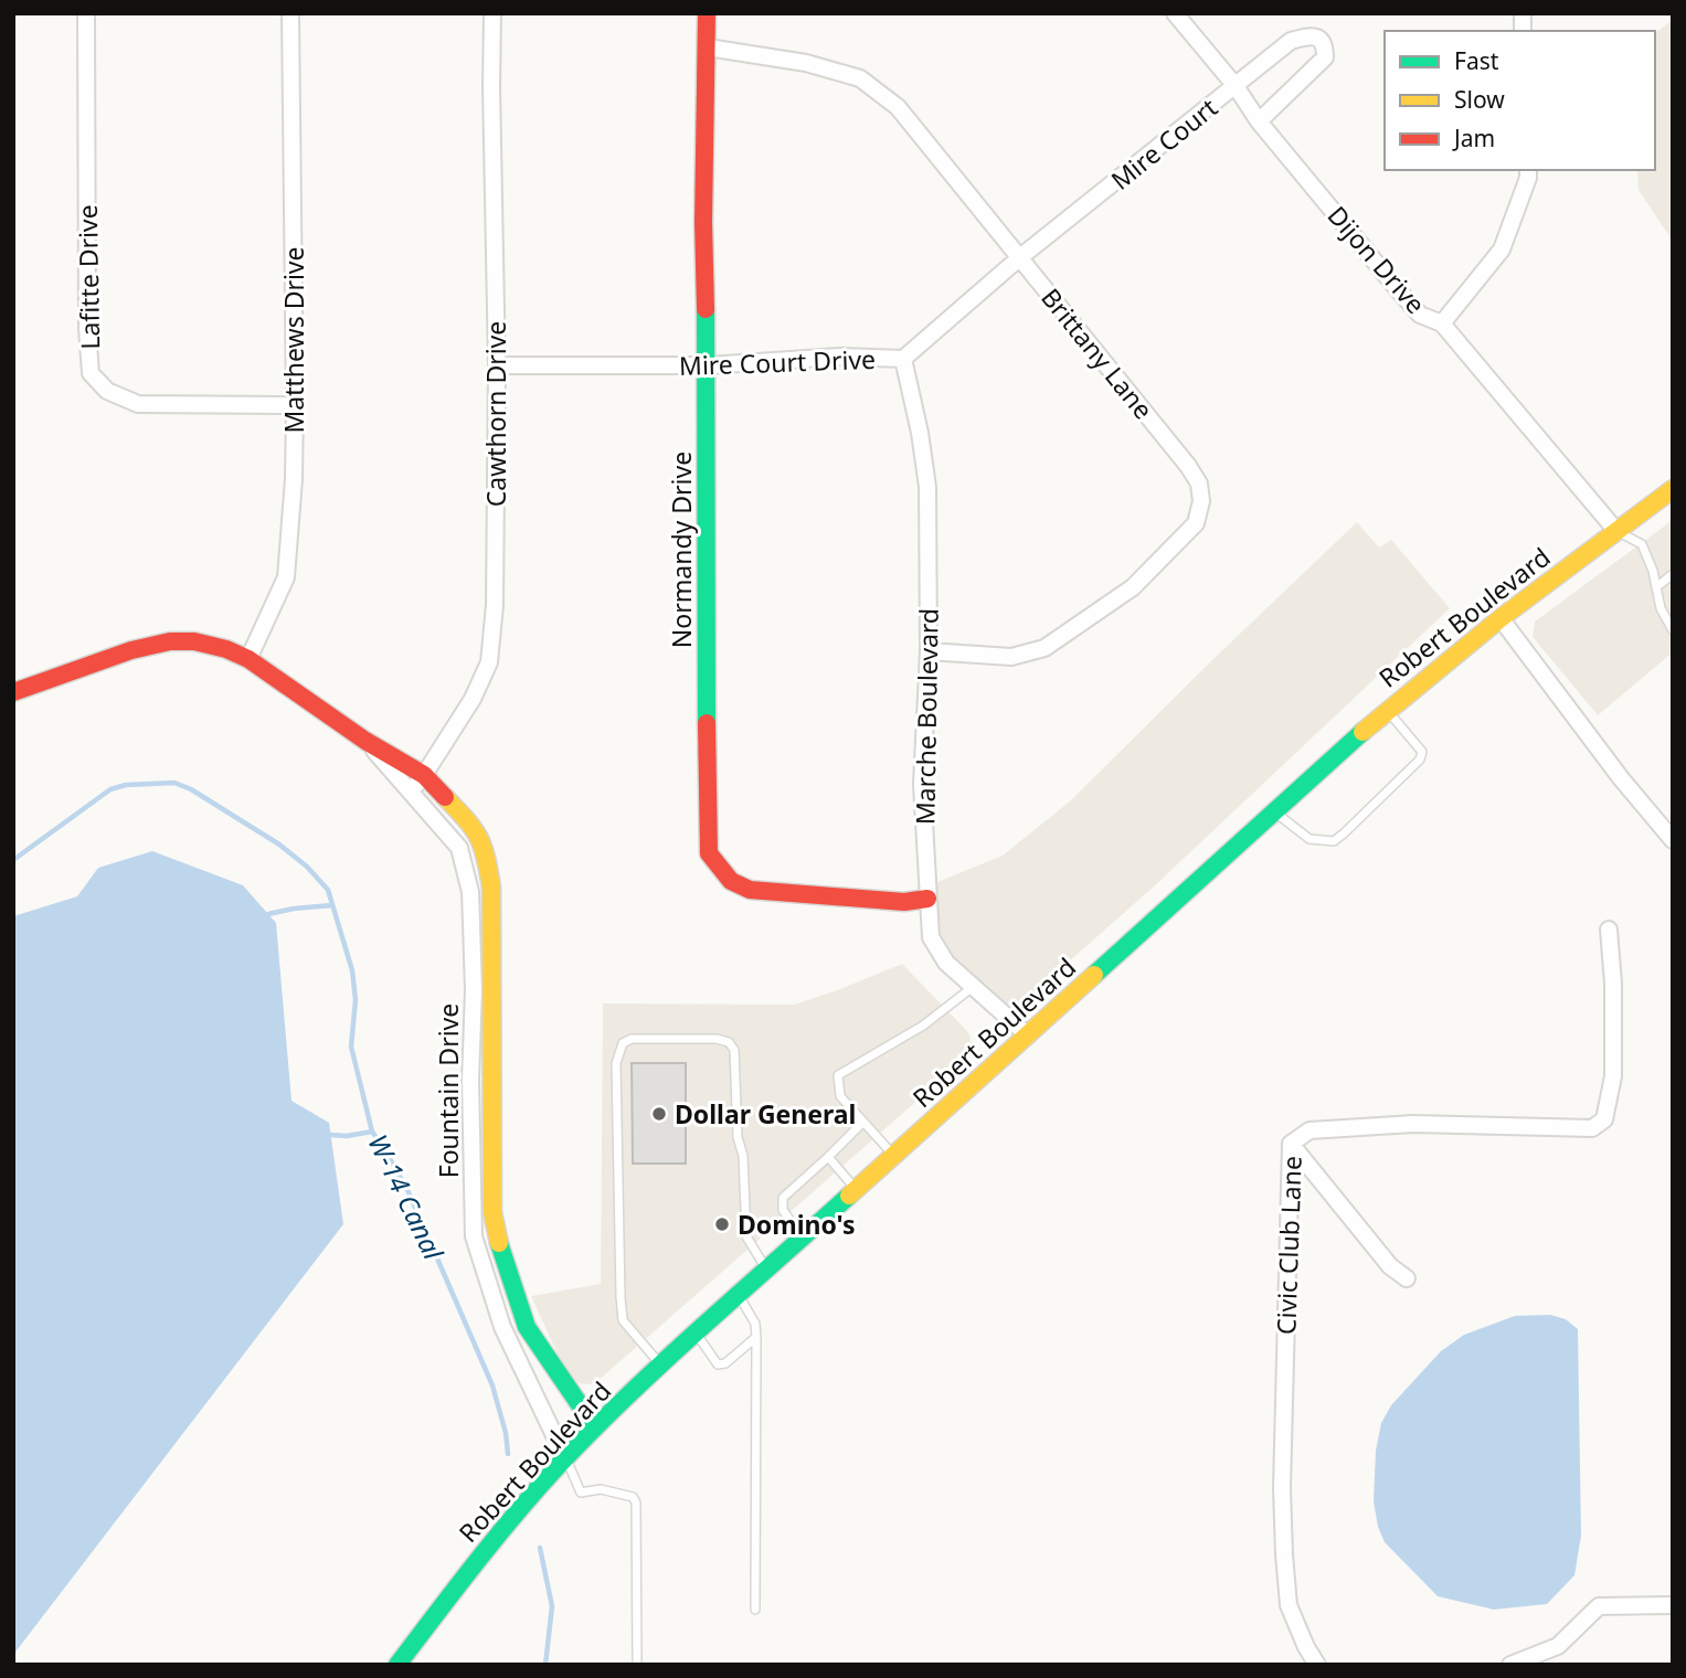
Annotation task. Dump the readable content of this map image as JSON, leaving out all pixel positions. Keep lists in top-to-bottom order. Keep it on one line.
{"streets":{"street":["Mire Court","Dijon Drive","Lafitte Drive","Matthews Drive","Brittany Lane","Mire Court Drive","Cawthorn Drive","Normandy Drive","Robert Boulevard","Marche Boulevard","Fountain Drive","Civic Club Lane"]},"crossings":[["Mire Court","Dijon Drive"],["Mire Court","Brittany Lane"],["Mire Court","Mire Court Drive"],["Dijon Drive","Robert Boulevard"],["Lafitte Drive","Matthews Drive"],["Matthews Drive","Fountain Drive"],["Brittany Lane","Mire Court Drive"],["Brittany Lane","Normandy Drive"],["Brittany Lane","Marche Boulevard"],["Mire Court Drive","Cawthorn Drive"],["Mire Court Drive","Normandy Drive"],["Mire Court Drive","Marche Boulevard"],["Cawthorn Drive","Fountain Drive"],["Normandy Drive","Marche Boulevard"],["Robert Boulevard","Marche Boulevard"],["Robert Boulevard","Fountain Drive"]],"water":["W-14 Canal"],"places":["Dollar General","Domino's"],"legend":["Fast","Slow","Jam"]}
